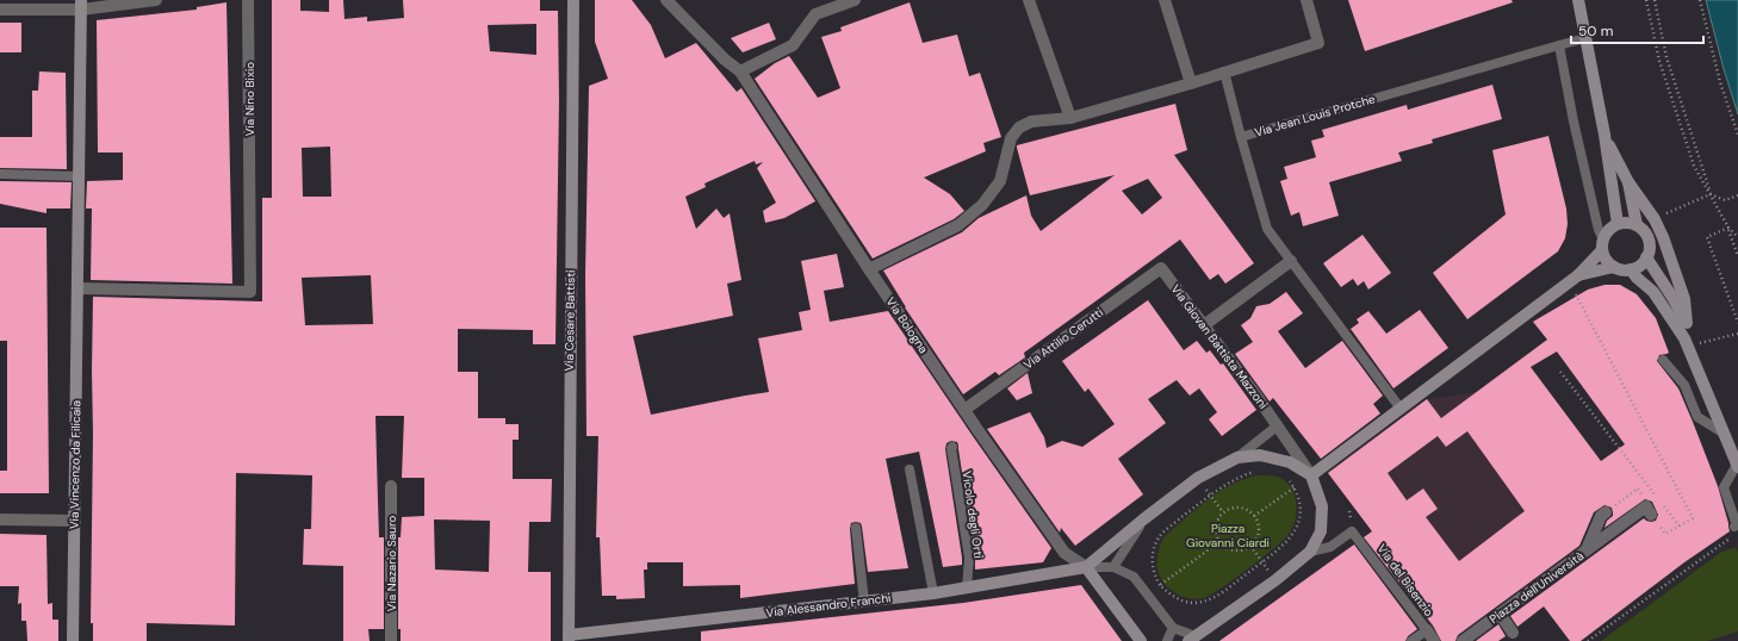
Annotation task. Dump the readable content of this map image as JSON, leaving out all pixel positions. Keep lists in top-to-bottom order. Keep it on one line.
{"streets":{"street":["Via Nino Bixio","Via Cesare Battisti","Via Bologna","Via Attilio Cerutti","Via Giovan Battista Mazzoni","Via Vincenzo da Filicaia","Via Nazario Sauro","Piazza dell'Università","Via Alessandro Franchi"],"lane":["Via Jean Louis Protche","Vicolo degli Orti","Via del Bisenzio"]},"crossings":[["Via Nino Bixio","Via Vincenzo da Filicaia"],["Via Cesare Battisti","Via Alessandro Franchi"],["Via Bologna","Via Attilio Cerutti"],["Via Bologna","Via Alessandro Franchi"],["Via Attilio Cerutti","Via Giovan Battista Mazzoni"],["Vicolo degli Orti","Via Alessandro Franchi"]],"parks":["Piazza Giovanni Ciardi"],"scale_bar":"50 m"}
